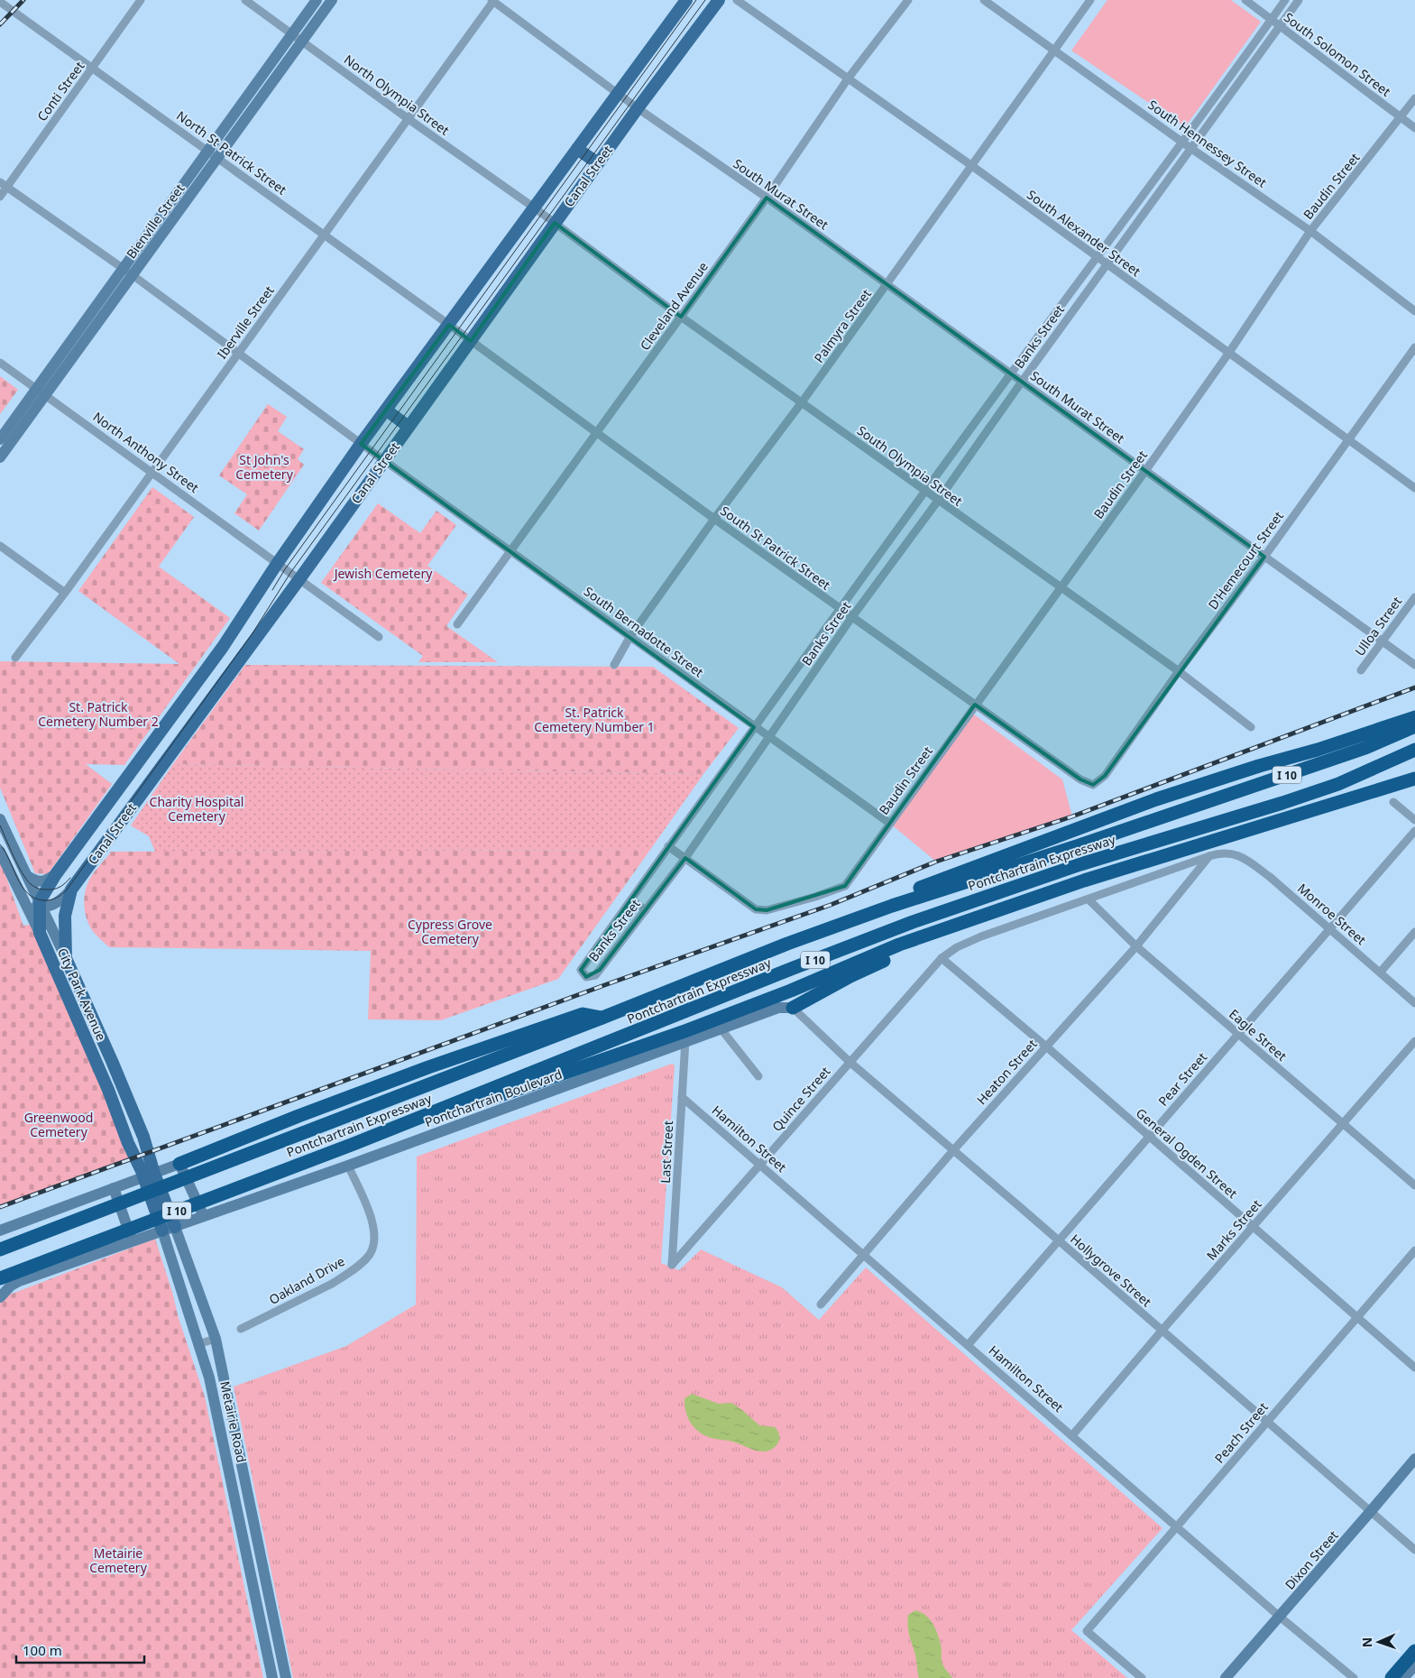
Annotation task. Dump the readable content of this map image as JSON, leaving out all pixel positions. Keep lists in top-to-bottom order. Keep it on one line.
{"streets":{"highway":["I 10","Pontchartrain Expressway"],"main road":["Canal Street","City Park Avenue","Metairie Road"],"street":["South Solomon Street","Conti Street","North Olympia Street","South Hennessey Street","North St Patrick Street","Baudin Street","South Murat Street","Bienville Street","South Alexander Street","Cleveland Avenue","Iberville Street","Palmyra Street","Banks Street","North Anthony Street","South Olympia Street","South St Patrick Street","D'Hemecourt Street","Ulloa Street","South Bernadotte Street","Monroe Street","Eagle Street","Heaton Street","Pear Street","Pontchartrain Boulevard","Quince Street","Hamilton Street","Last Street","General Ogden Street","Marks Street","Hollygrove Street","Oakland Drive","Peach Street","Dixon Street"]},"crossings":[["South Solomon Street","Baudin Street"],["South Solomon Street","Banks Street"],["Conti Street","North St Patrick Street"],["Conti Street","South Bernadotte Street"],["North Olympia Street","Canal Street"],["North Olympia Street","Bienville Street"],["North Olympia Street","Iberville Street"],["North Olympia Street","South Olympia Street"],["South Hennessey Street","Baudin Street"],["South Hennessey Street","Palmyra Street"],["South Hennessey Street","Banks Street"],["North St Patrick Street","Canal Street"],["North St Patrick Street","Bienville Street"],["North St Patrick Street","Iberville Street"],["North St Patrick Street","South St Patrick Street"],["Canal Street","South Murat Street"],["Canal Street","North Anthony Street"],["Canal Street","South Olympia Street"],["Canal Street","South St Patrick Street"],["Canal Street","South Bernadotte Street"],["Canal Street","City Park Avenue"],["Baudin Street","South Murat Street"],["Baudin Street","South Alexander Street"],["Baudin Street","Banks Street"],["Baudin Street","South Olympia Street"],["Baudin Street","South St Patrick Street"],["Baudin Street","South Bernadotte Street"],["South Murat Street","Cleveland Avenue"],["South Murat Street","Iberville Street"],["South Murat Street","Palmyra Street"],["South Murat Street","Banks Street"],["South Murat Street","D'Hemecourt Street"],["South Murat Street","Ulloa Street"],["Bienville Street","North Anthony Street"],["Bienville Street","South Bernadotte Street"],["South Alexander Street","Cleveland Avenue"],["South Alexander Street","Palmyra Street"],["South Alexander Street","Banks Street"],["South Alexander Street","D'Hemecourt Street"],["Cleveland Avenue","South Olympia Street"],["Cleveland Avenue","South St Patrick Street"],["Cleveland Avenue","South Bernadotte Street"],["Iberville Street","North Anthony Street"],["Iberville Street","South Bernadotte Street"],["Palmyra Street","South Olympia Street"],["Palmyra Street","South St Patrick Street"],["Palmyra Street","South Bernadotte Street"],["Banks Street","South Olympia Street"],["Banks Street","South St Patrick Street"],["Banks Street","South Bernadotte Street"],["South Olympia Street","D'Hemecourt Street"],["South St Patrick Street","D'Hemecourt Street"],["Pontchartrain Expressway","Pontchartrain Boulevard"],["Monroe Street","Pear Street"],["Monroe Street","Quince Street"],["City Park Avenue","Metairie Road"],["Eagle Street","Heaton Street"],["Eagle Street","Pear Street"],["Eagle Street","Quince Street"],["Eagle Street","Marks Street"],["Heaton Street","Quince Street"],["Heaton Street","Hamilton Street"],["Heaton Street","General Ogden Street"],["Heaton Street","Hollygrove Street"],["Pear Street","Hamilton Street"],["Pear Street","General Ogden Street"],["Pear Street","Hollygrove Street"],["Pontchartrain Boulevard","Last Street"],["Pontchartrain Boulevard","Hollygrove Street"],["Pontchartrain Boulevard","Oakland Drive"],["Pontchartrain Boulevard","Metairie Road"],["Quince Street","Hamilton Street"],["Quince Street","Last Street"],["Quince Street","General Ogden Street"],["Quince Street","Hollygrove Street"],["Hamilton Street","Last Street"],["Hamilton Street","Marks Street"],["Hamilton Street","Peach Street"],["Hamilton Street","Dixon Street"],["General Ogden Street","Marks Street"],["General Ogden Street","Peach Street"],["Marks Street","Hollygrove Street"],["Hollygrove Street","Peach Street"],["Hollygrove Street","Dixon Street"]],"parks":["St John's Cemetery","Jewish Cemetery","St. Patrick Cemetery Number 2","St. Patrick Cemetery Number 1","Charity Hospital Cemetery","Cypress Grove Cemetery","Greenwood Cemetery","Metairie Cemetery"],"scale_bar":"100 m","north":"left"}
